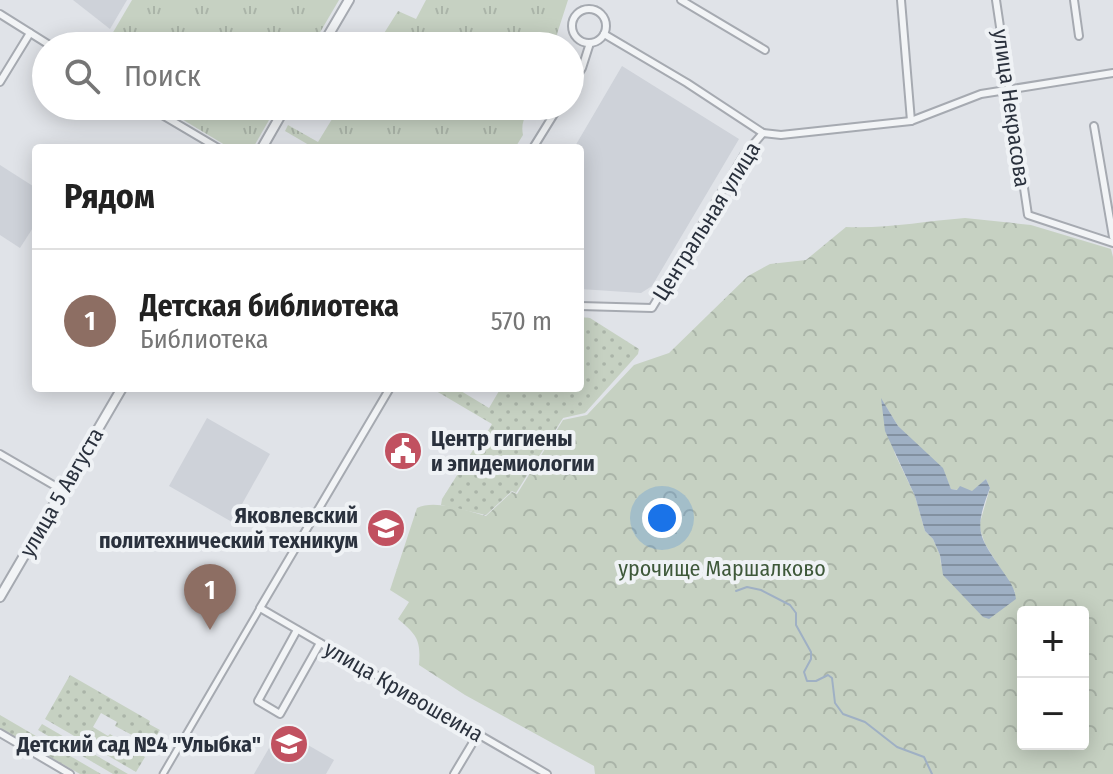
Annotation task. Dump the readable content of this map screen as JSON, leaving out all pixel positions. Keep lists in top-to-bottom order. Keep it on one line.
{"streets":{"street":["улица Некрасова","Центральная улица","улица 5 Августа","улица Кривошеина"]},"crossings":[["улица Некрасова","Центральная улица"]],"parks":["урочище Маршалково"],"places":{"public building":["Центр гигиены и эпидемиологии"],"school or university":["Яковлевский политехнический техникум","Детский сад №4 \"Улыбка\""]},"page":{"search":"Поиск","heading":"Рядом","list":[{"mark":"1","name":"Детская библиотека","note":"Библиотека","value":"570 m"}],"pins":"1","map_buttons":["+","−"]}}
